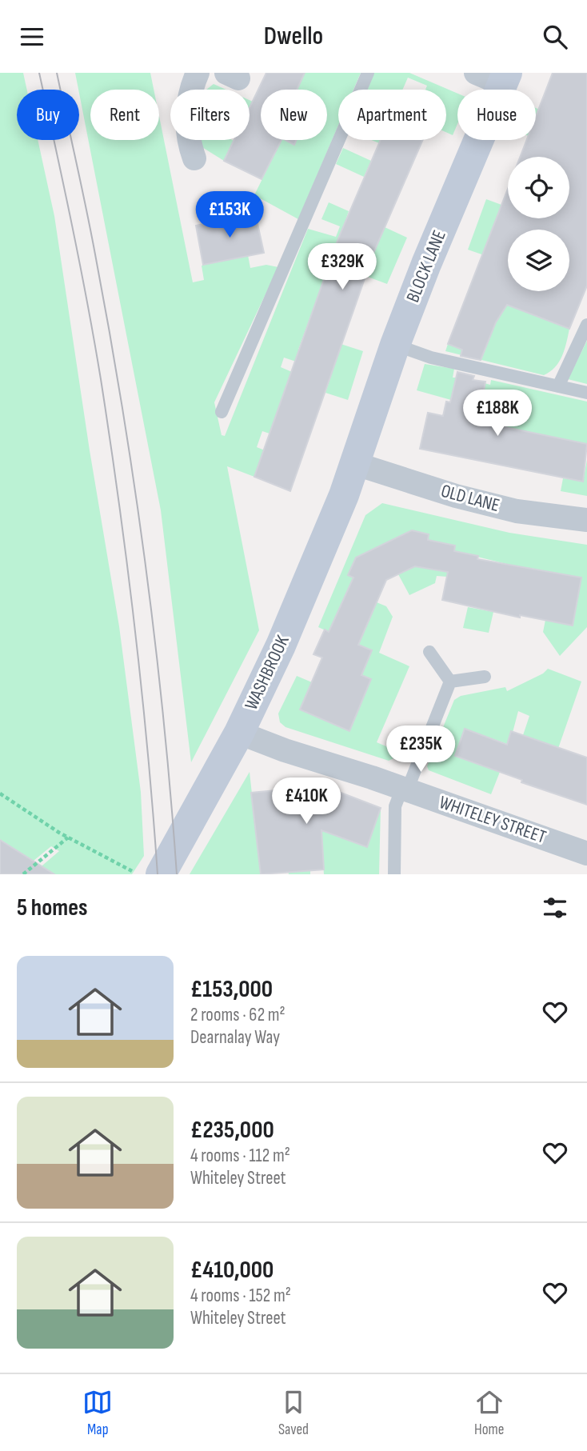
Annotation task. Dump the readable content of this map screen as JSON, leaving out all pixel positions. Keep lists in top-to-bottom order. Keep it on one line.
{"streets":{"main road":["BLOCK LANE","WASHBROOK"],"street":["OLD LANE","WHITELEY STREET"]},"crossings":[["BLOCK LANE","OLD LANE"],["BLOCK LANE","WASHBROOK"],["OLD LANE","WASHBROOK"],["WASHBROOK","WHITELEY STREET"]],"page":{"header":"Dwello","chip":["Buy","Rent","Filters","New","Apartment","House"],"price":["£153K","£329K","£188K","£235K","£410K"],"heading":"5 homes","list":[{"name":"£153,000","note":"2 rooms · 62 m² · Dearnalay Way"},{"name":"£235,000","note":"4 rooms · 112 m² · Whiteley Street"},{"name":"£410,000","note":"4 rooms · 152 m² · Whiteley Street"}],"tabs":["Map","Saved","Home"]}}
